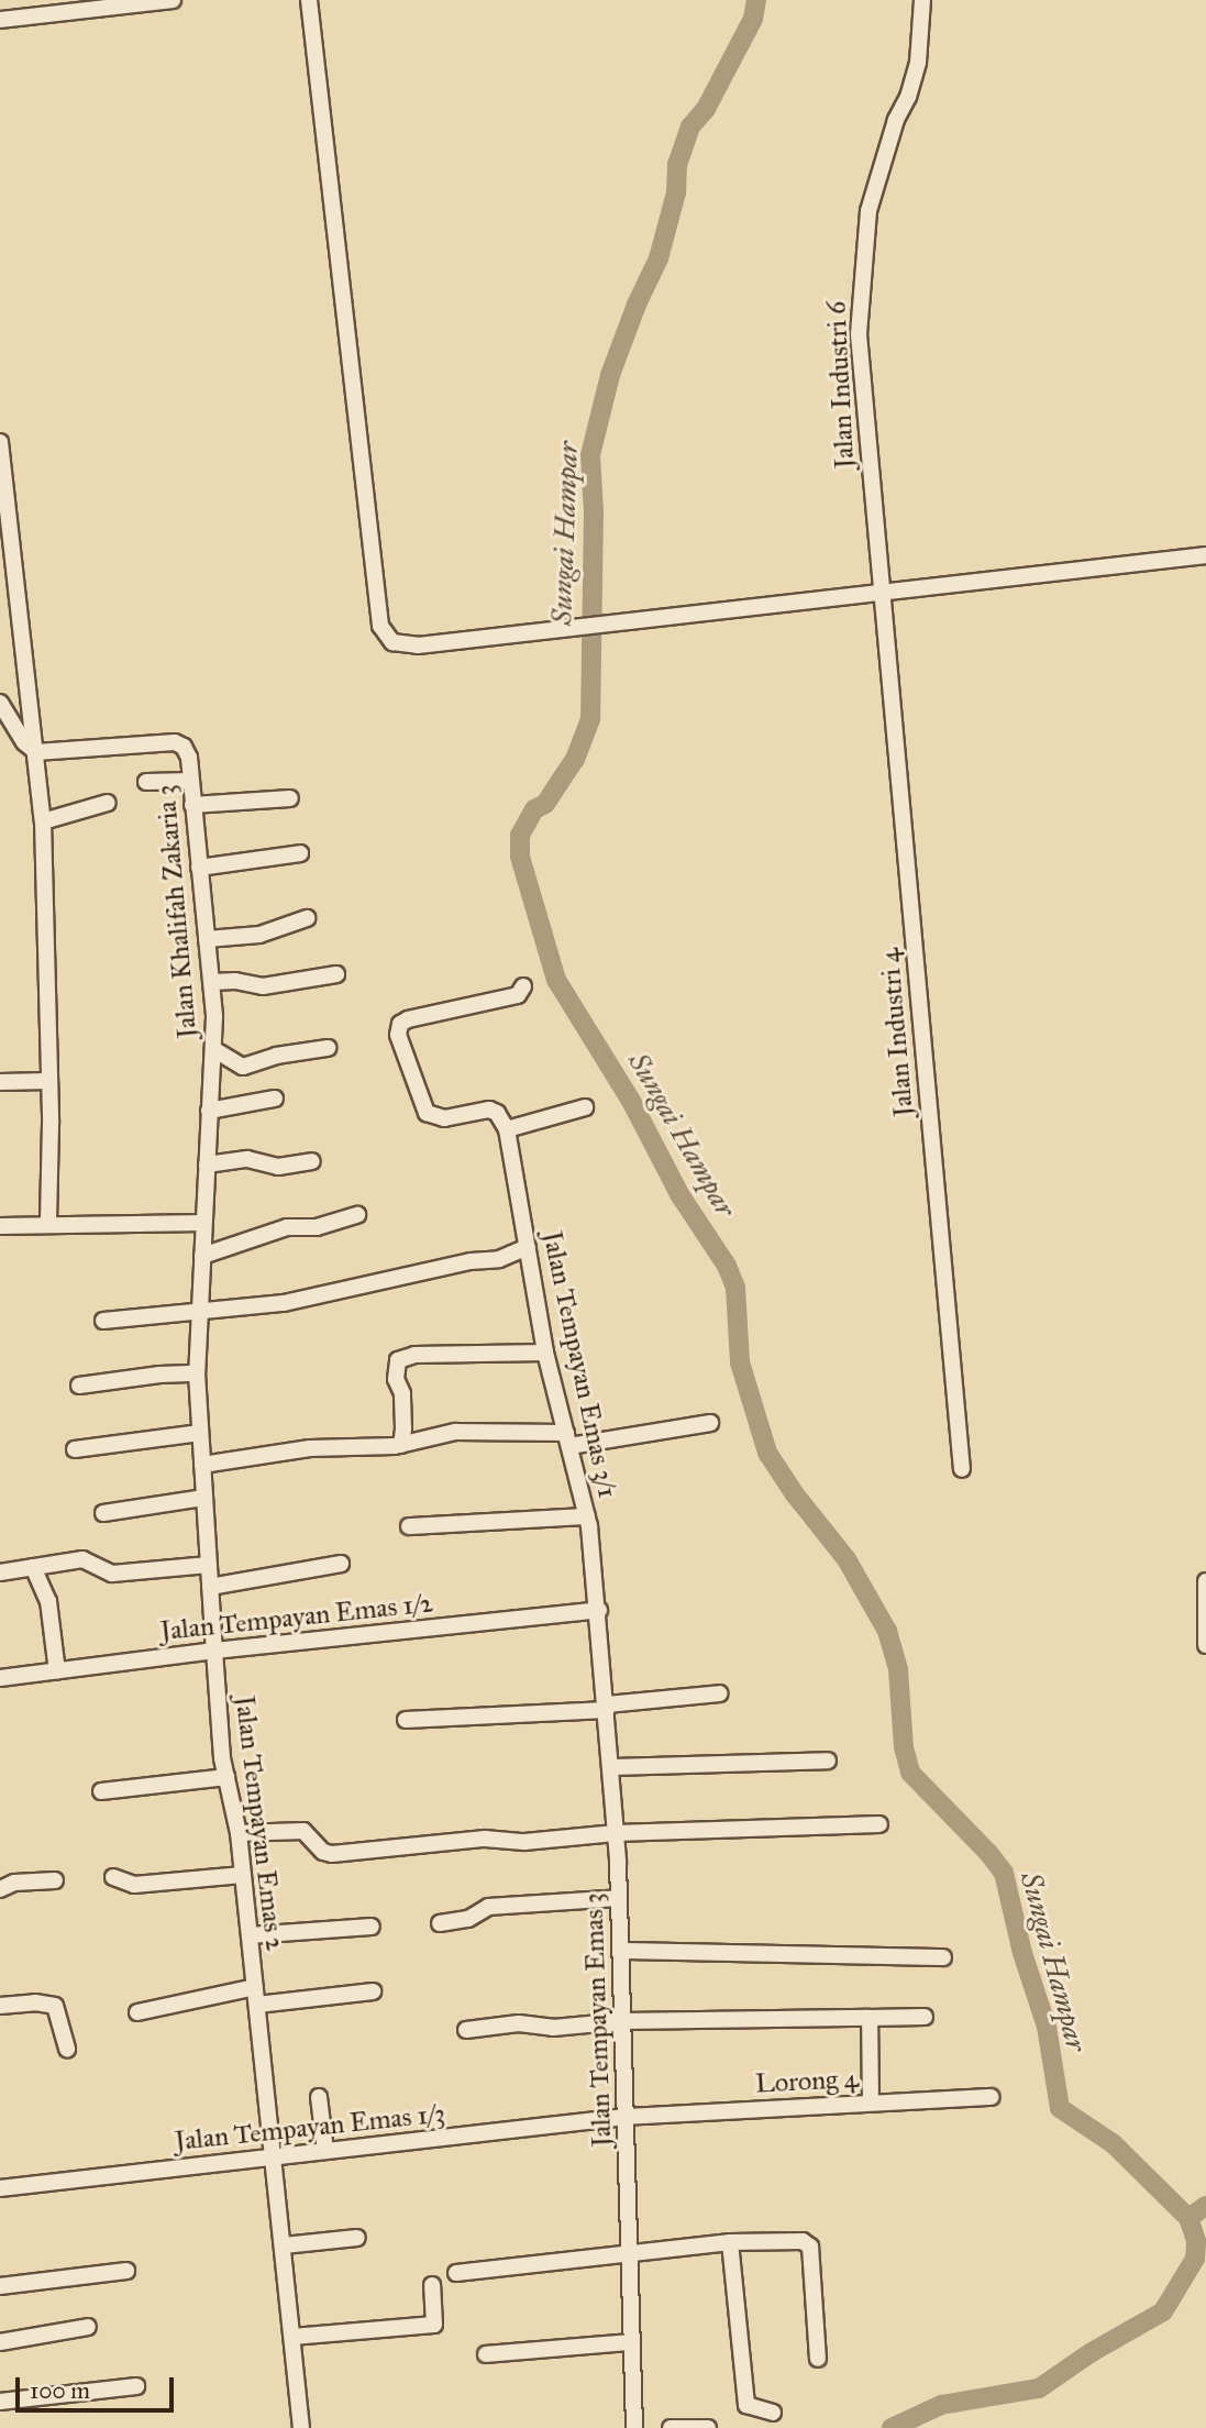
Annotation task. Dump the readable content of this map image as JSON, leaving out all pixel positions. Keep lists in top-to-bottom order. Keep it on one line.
{"streets":{"street":["Jalan Industri 6","Jalan Khalifah Zakaria 3","Jalan Industri 4","Jalan Tempayan Emas 3/1","Jalan Tempayan Emas 1/2","Jalan Tempayan Emas 2","Jalan Tempayan Emas 3","Lorong 4","Jalan Tempayan Emas 1/3"]},"crossings":[["Jalan Industri 6","Jalan Industri 4"],["Jalan Khalifah Zakaria 3","Jalan Tempayan Emas 2"],["Jalan Tempayan Emas 3/1","Jalan Tempayan Emas 1/2"],["Jalan Tempayan Emas 3/1","Jalan Tempayan Emas 3"],["Jalan Tempayan Emas 1/2","Jalan Tempayan Emas 2"],["Jalan Tempayan Emas 1/2","Jalan Tempayan Emas 3"],["Jalan Tempayan Emas 2","Jalan Tempayan Emas 1/3"],["Jalan Tempayan Emas 3","Lorong 4"],["Jalan Tempayan Emas 3","Jalan Tempayan Emas 1/3"],["Lorong 4","Jalan Tempayan Emas 1/3"]],"water":["Sungai Hampar"],"scale_bar":"100 m"}
